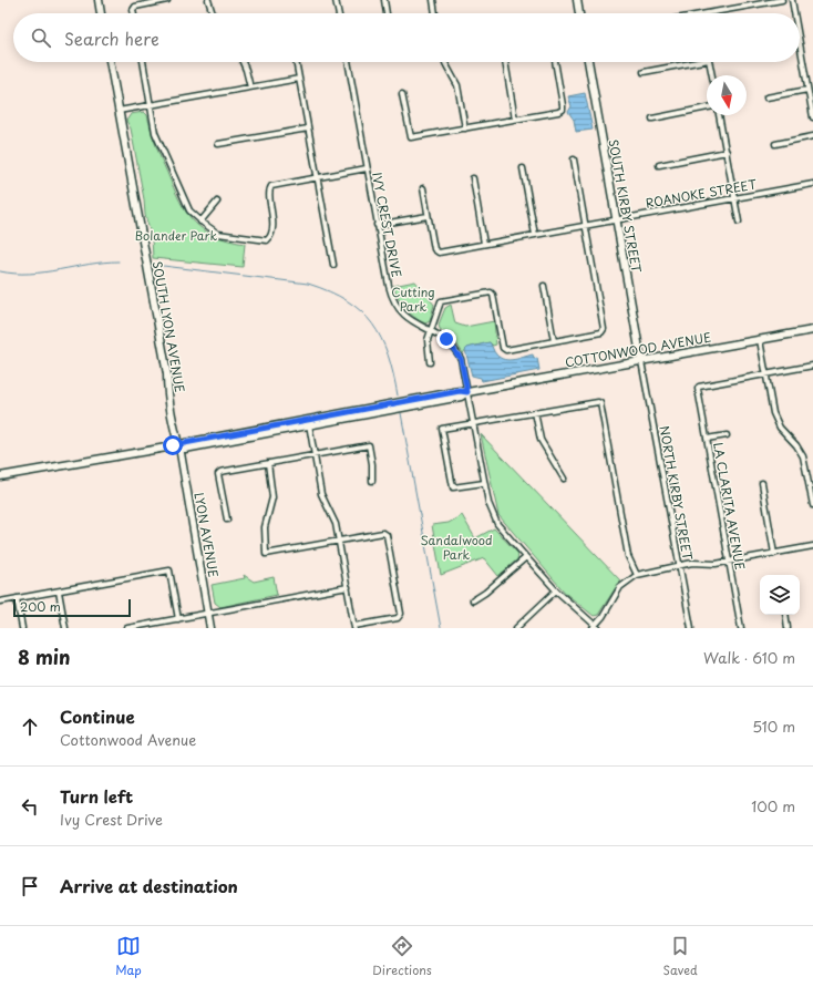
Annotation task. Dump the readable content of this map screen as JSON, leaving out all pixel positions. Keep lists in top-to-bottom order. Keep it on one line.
{"streets":{"street":["ROANOKE STREET","SOUTH KIRBY STREET","IVY CREST DRIVE","SOUTH LYON AVENUE","COTTONWOOD AVENUE","NORTH KIRBY STREET","LA CLARITA AVENUE","LYON AVENUE"]},"crossings":[["ROANOKE STREET","SOUTH KIRBY STREET"],["SOUTH KIRBY STREET","COTTONWOOD AVENUE"],["SOUTH KIRBY STREET","NORTH KIRBY STREET"],["IVY CREST DRIVE","COTTONWOOD AVENUE"],["SOUTH LYON AVENUE","COTTONWOOD AVENUE"],["SOUTH LYON AVENUE","LYON AVENUE"],["COTTONWOOD AVENUE","NORTH KIRBY STREET"],["COTTONWOOD AVENUE","LYON AVENUE"]],"parks":["Bolander Park","Cutting Park","Sandalwood Park"],"scale_bar":"200 m","north":"bottom","page":{"search":"Search here","scale":"200 m","heading":["8 min","Walk · 610 m"],"list":[["Continue","Cottonwood Avenue","510 m"],["Turn left","Ivy Crest Drive","100 m"],"Arrive at destination"],"nav":["Map","Directions","Saved"]}}
